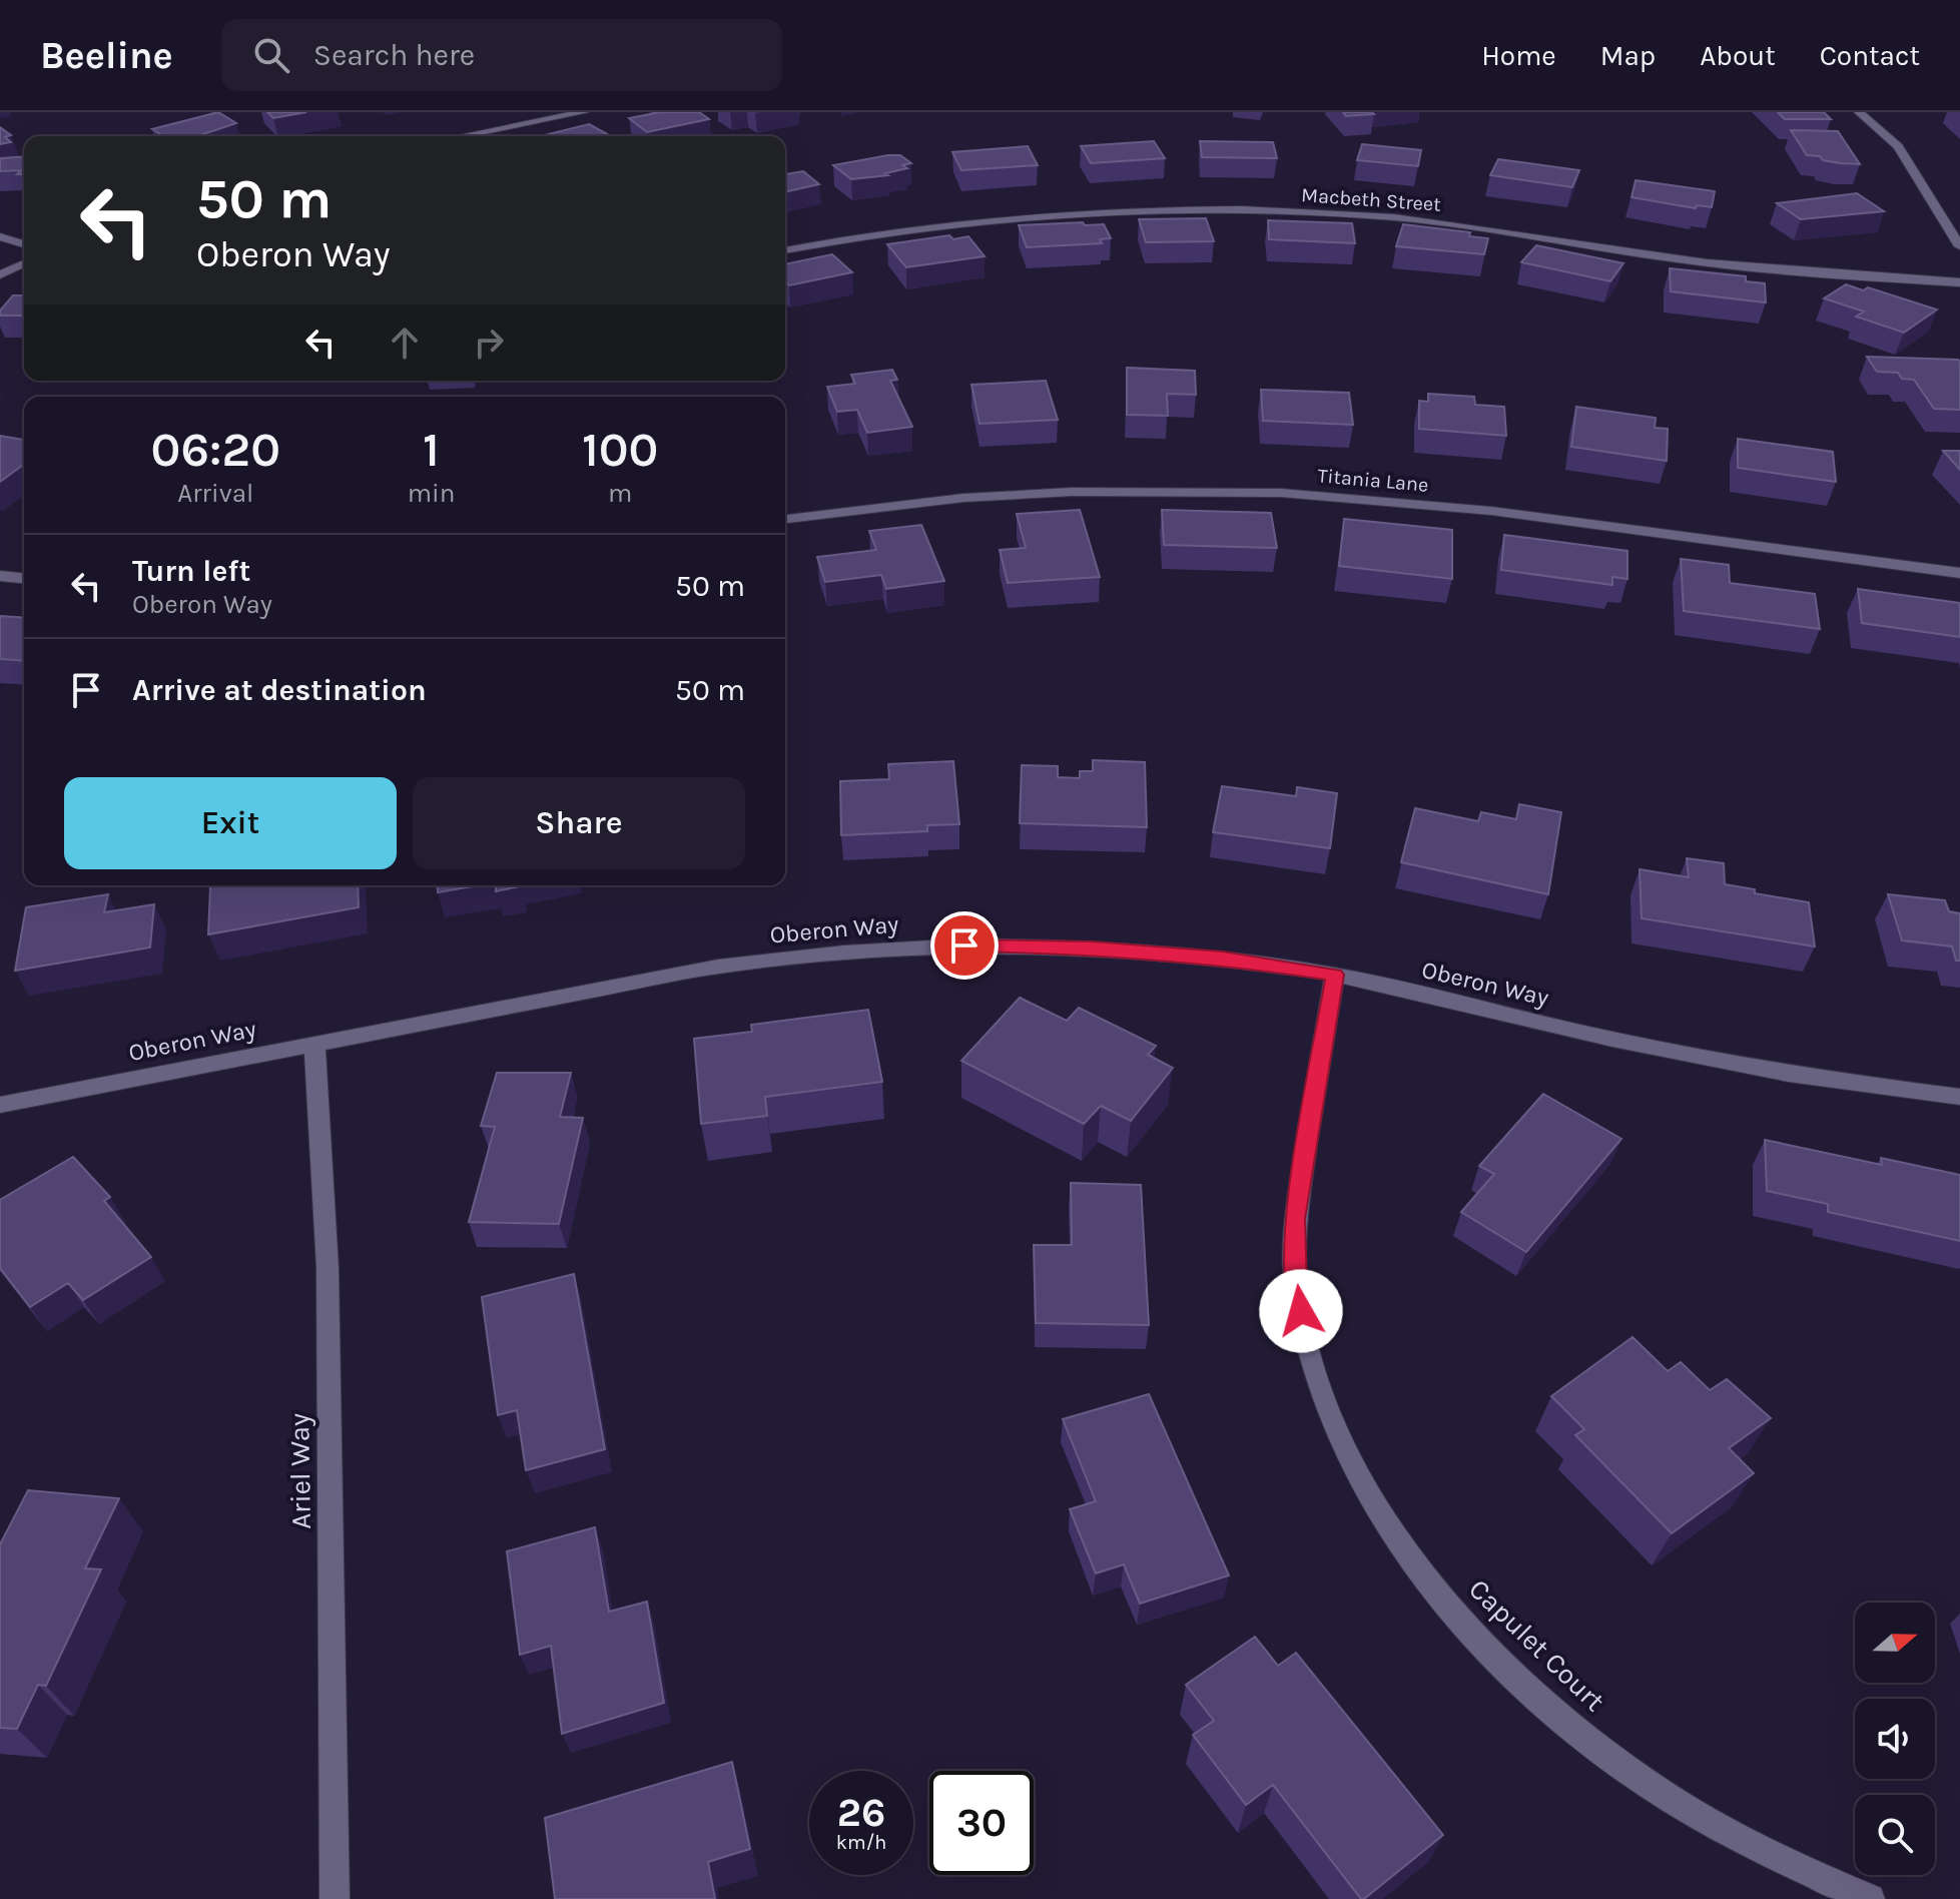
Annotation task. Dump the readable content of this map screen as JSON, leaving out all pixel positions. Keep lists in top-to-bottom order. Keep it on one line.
{"streets":{"street":["Macbeth Street","Titania Lane","Oberon Way","Ariel Way","Capulet Court"]},"crossings":[["Oberon Way","Ariel Way"],["Oberon Way","Capulet Court"]],"north":"right","page":{"header":"Beeline","search":"Search here","nav":["Home","Map","About","Contact"],"turn":["50 m","Oberon Way"],"eta":["06:20","Arrival","1","min","100","m"],"list":[{"name":"Turn left","note":"Oberon Way","value":"50 m"},{"name":"Arrive at destination","value":"50 m"}],"buttons":["Exit","Share"],"speed":"26 km/h","limit":"30"}}
